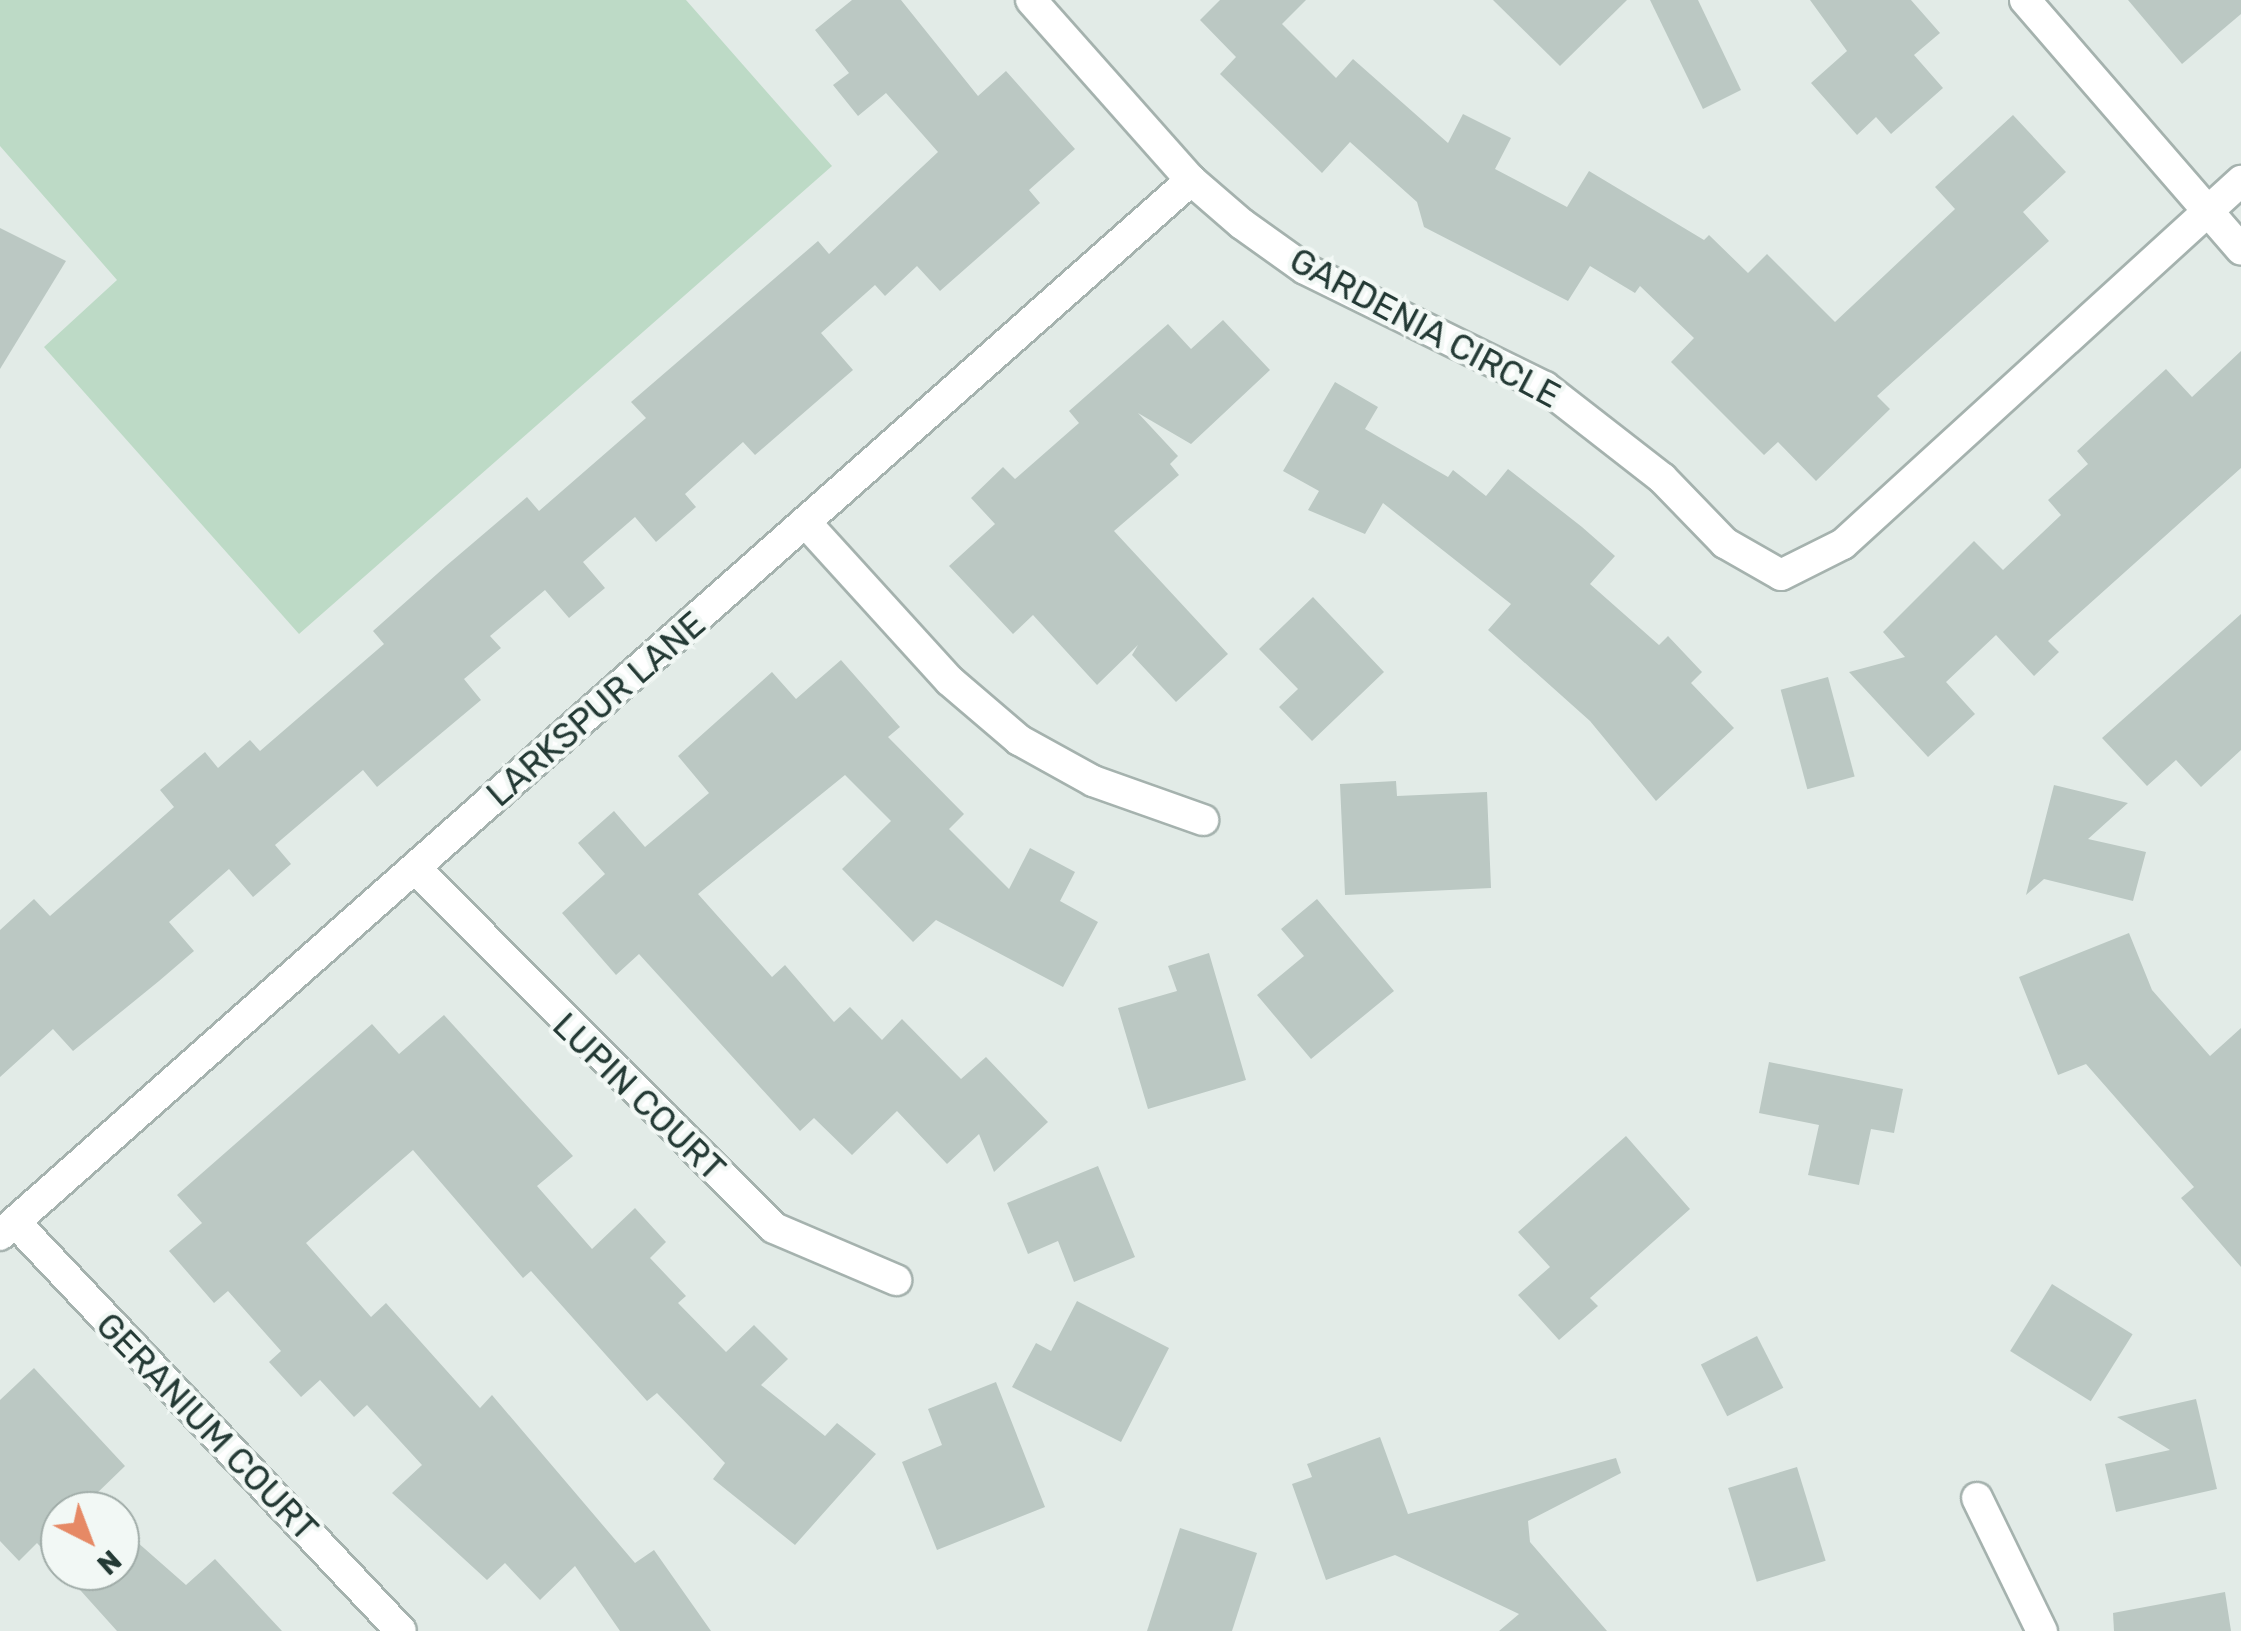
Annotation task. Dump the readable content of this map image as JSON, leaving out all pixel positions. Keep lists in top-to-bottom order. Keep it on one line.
{"streets":{"street":["GARDENIA CIRCLE","LARKSPUR LANE","LUPIN COURT","GERANIUM COURT"]},"crossings":[["GARDENIA CIRCLE","LARKSPUR LANE"],["LARKSPUR LANE","LUPIN COURT"],["LARKSPUR LANE","GERANIUM COURT"]],"north":"bottom right"}
